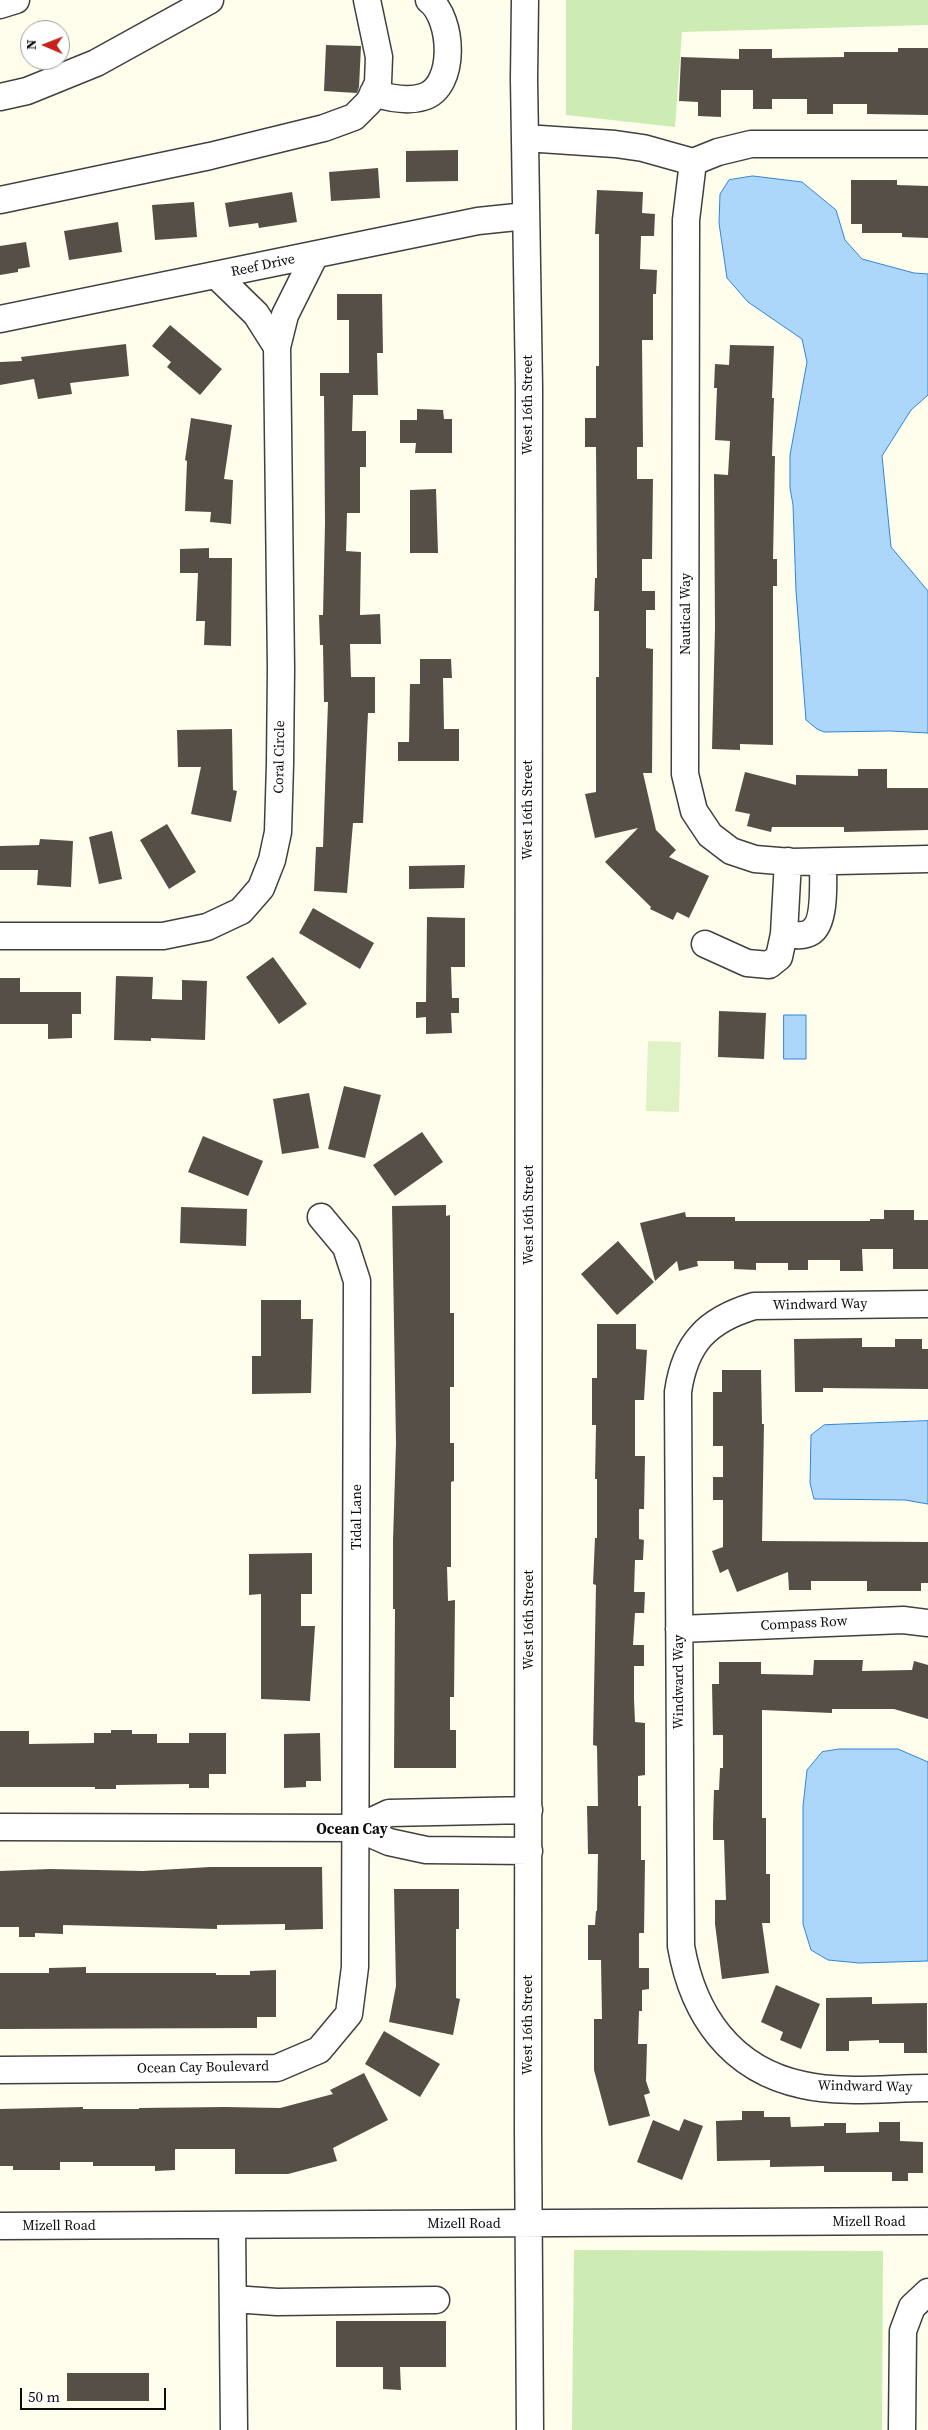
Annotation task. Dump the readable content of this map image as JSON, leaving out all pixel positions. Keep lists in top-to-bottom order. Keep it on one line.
{"streets":{"street":["Reef Drive","West 16th Street","Nautical Way","Coral Circle","Windward Way","Tidal Lane","Compass Row","Ocean Cay Boulevard","Mizell Road"]},"crossings":[["Reef Drive","West 16th Street"],["Reef Drive","Coral Circle"],["West 16th Street","Mizell Road"],["Windward Way","Compass Row"],["Tidal Lane","Ocean Cay Boulevard"]],"districts":["Ocean Cay"],"scale_bar":"50 m","north":"left"}
